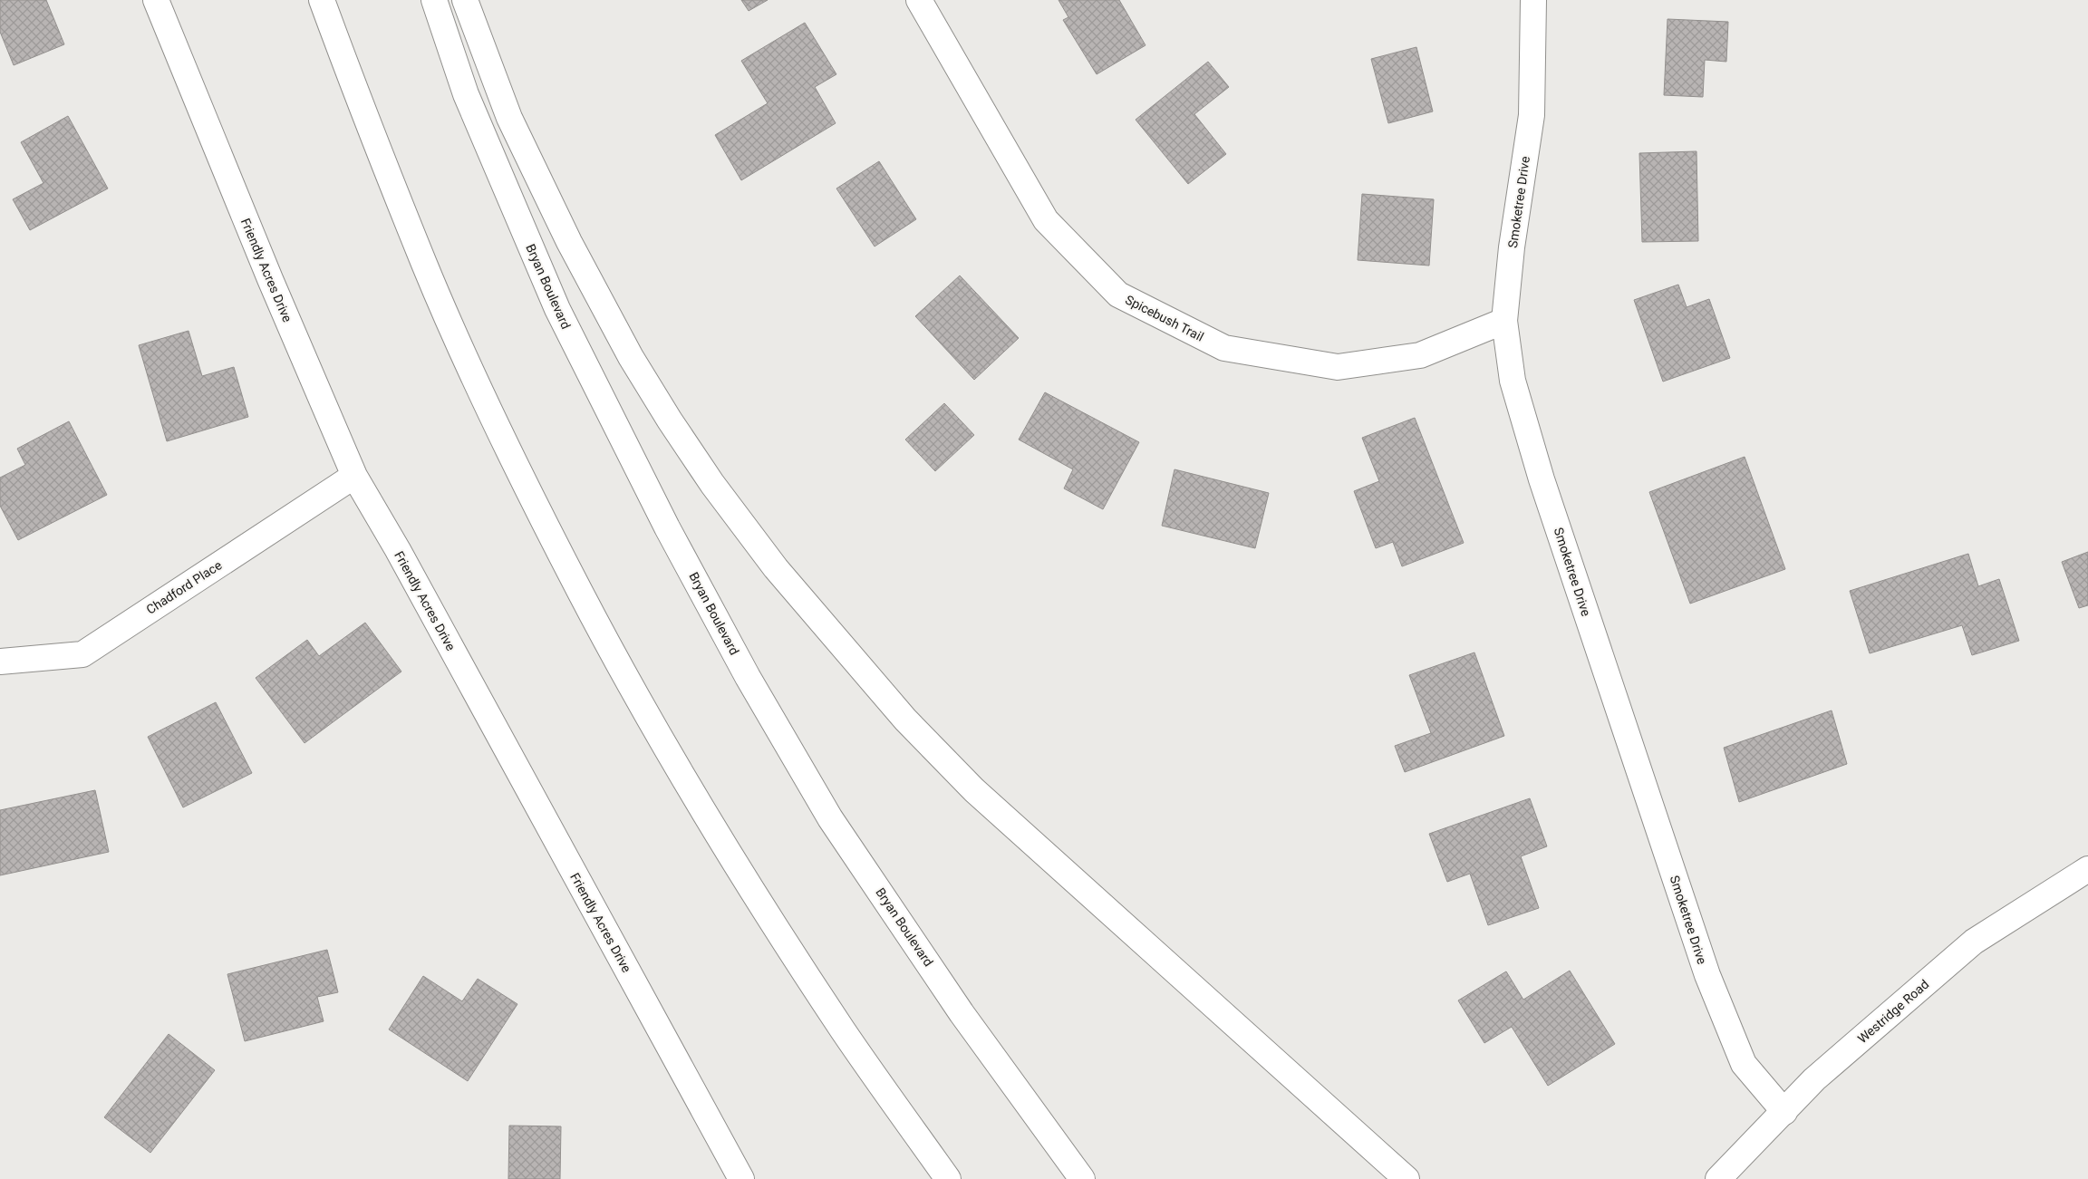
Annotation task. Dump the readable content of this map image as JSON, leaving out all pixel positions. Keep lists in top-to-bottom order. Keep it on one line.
{"streets":{"main road":["Smoketree Drive","Friendly Acres Drive","Bryan Boulevard","Spicebush Trail","Chadford Place","Westridge Road"]},"crossings":[["Smoketree Drive","Spicebush Trail"],["Smoketree Drive","Westridge Road"],["Friendly Acres Drive","Chadford Place"]]}
